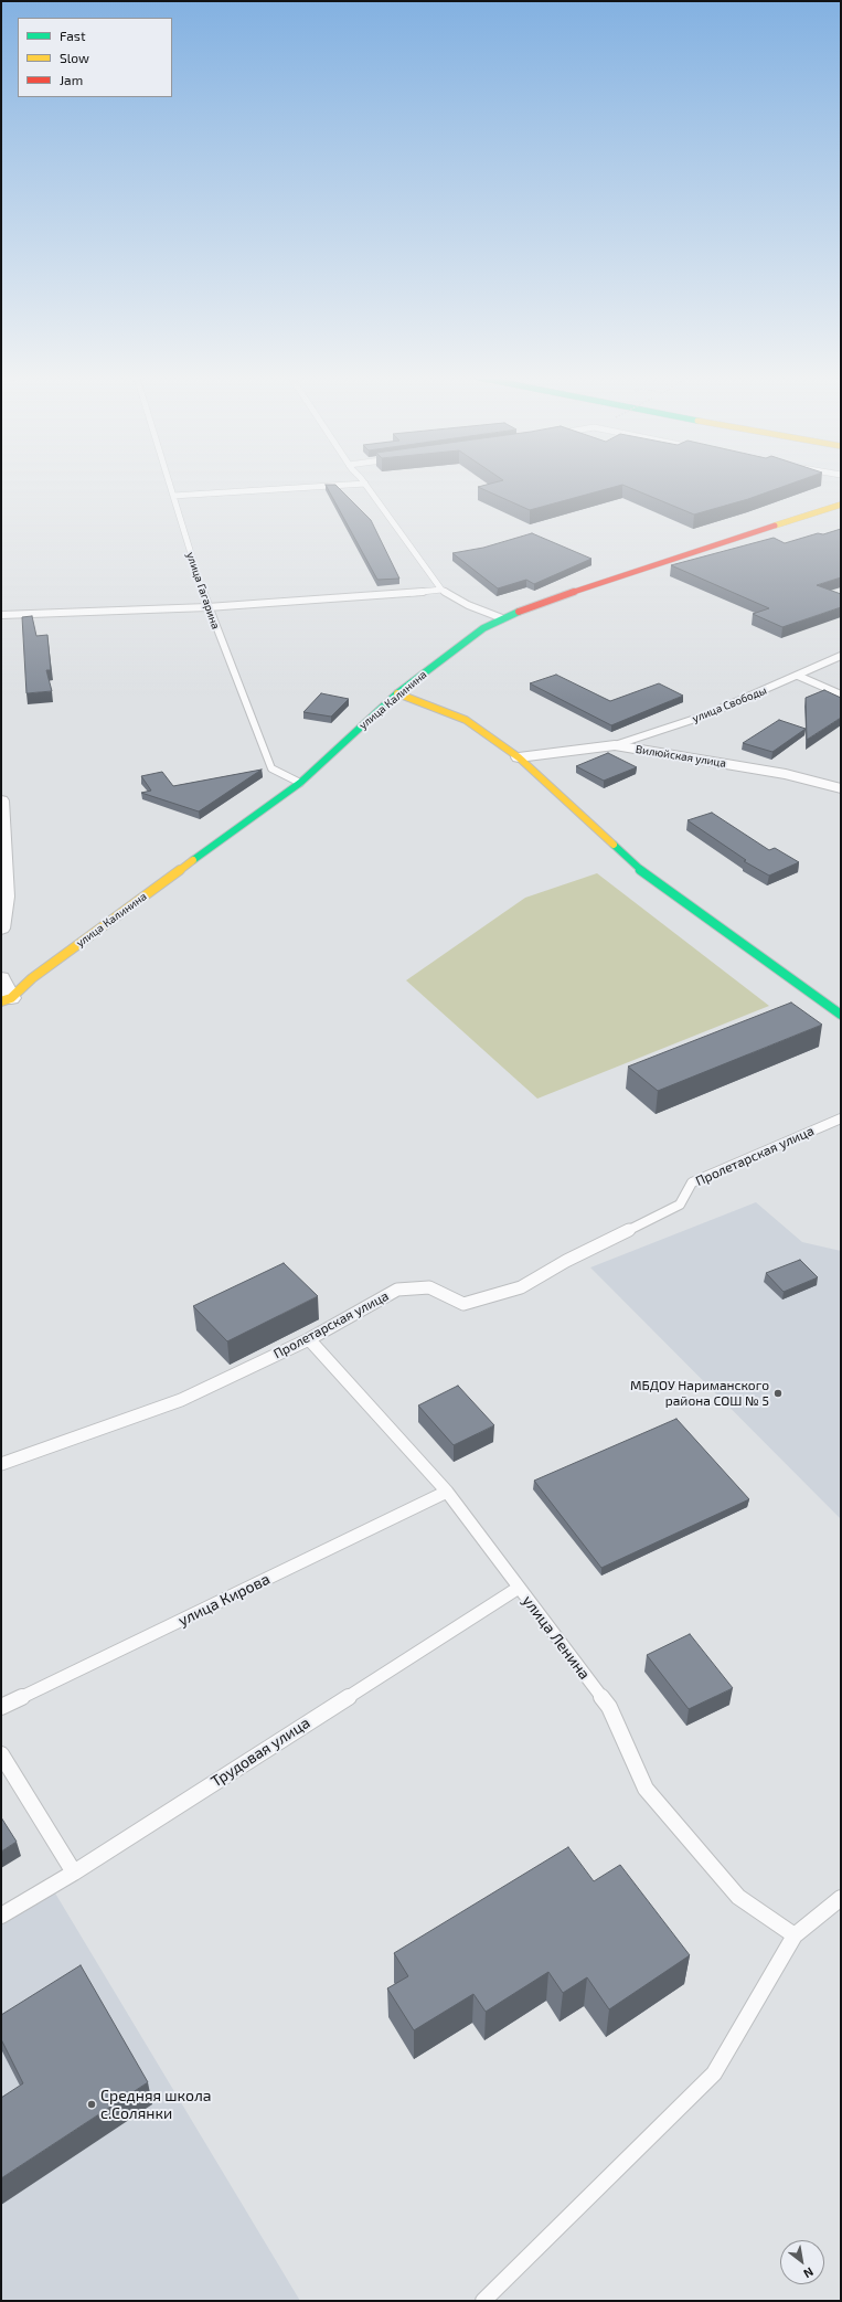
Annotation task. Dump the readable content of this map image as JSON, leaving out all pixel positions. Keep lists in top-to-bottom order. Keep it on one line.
{"streets":{"main road":["улица Калинина"],"street":["Вилюйская улица"],"lane":["улица Гагарина","улица Свободы","Пролетарская улица","улица Кирова","улица Ленина","Трудовая улица"]},"crossings":[["улица Гагарина","улица Калинина"],["улица Свободы","Вилюйская улица"],["Пролетарская улица","улица Ленина"],["улица Кирова","улица Ленина"],["улица Ленина","Трудовая улица"]],"places":["МБДОУ Нариманского района СОШ № 5","Средняя школа с.Солянки"],"legend":["Fast","Slow","Jam"],"north":"bottom right"}
